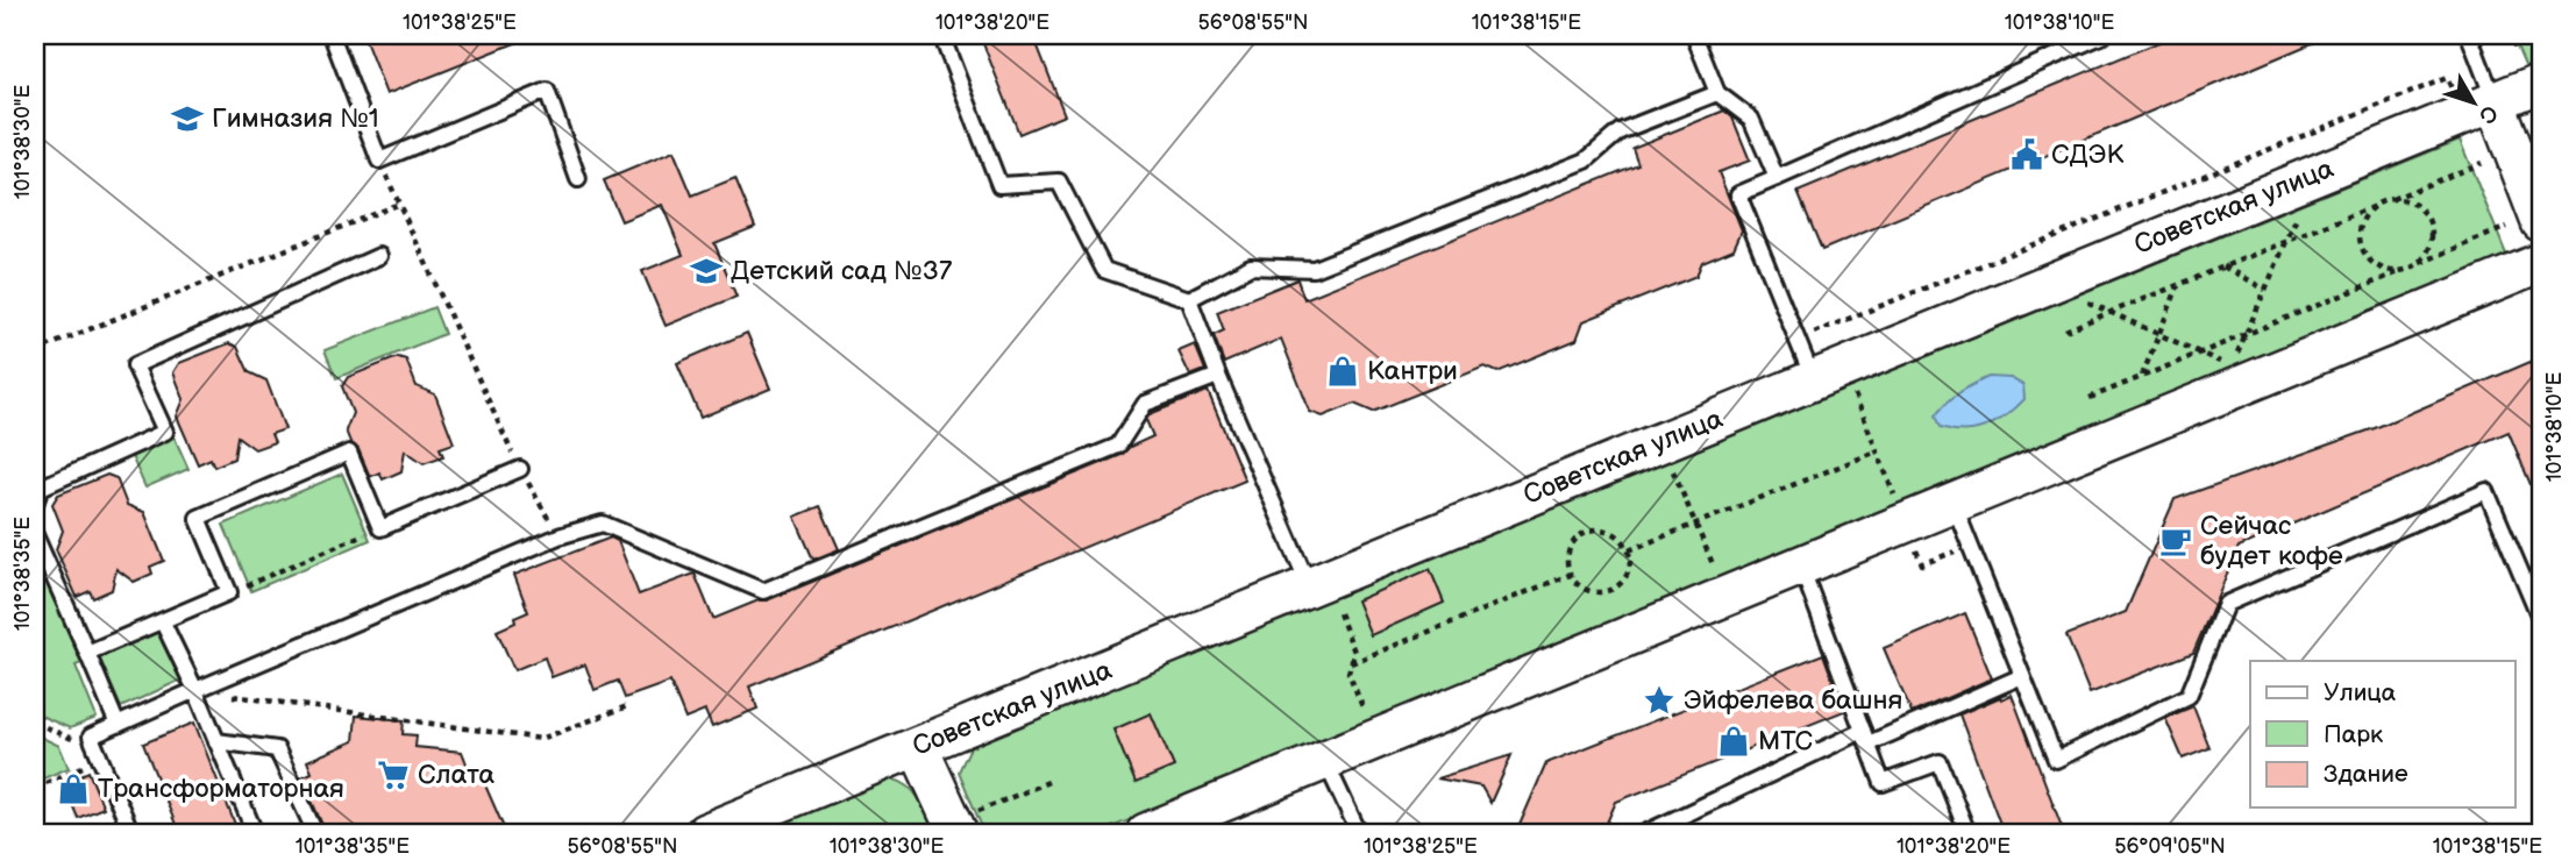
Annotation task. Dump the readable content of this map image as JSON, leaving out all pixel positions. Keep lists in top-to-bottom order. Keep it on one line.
{"streets":{"street":["Советская улица"]},"places":{"school or university":["Гимназия №1","Детский сад №37"],"public building":["СДЭК"],"shop":["Кантри","МТС","Трансформаторная"],"cafe":["Сейчас будет кофе"],"place":["Эйфелева башня"],"supermarket":["Слата"]},"legend":["Улица","Парк","Здание"],"north":"bottom right","coordinates":["101°38'25\"E","101°38'20\"E","56°08'55\"N","101°38'15\"E","101°38'10\"E","101°38'30\"E","101°38'35\"E","56°09'05\"N"]}
